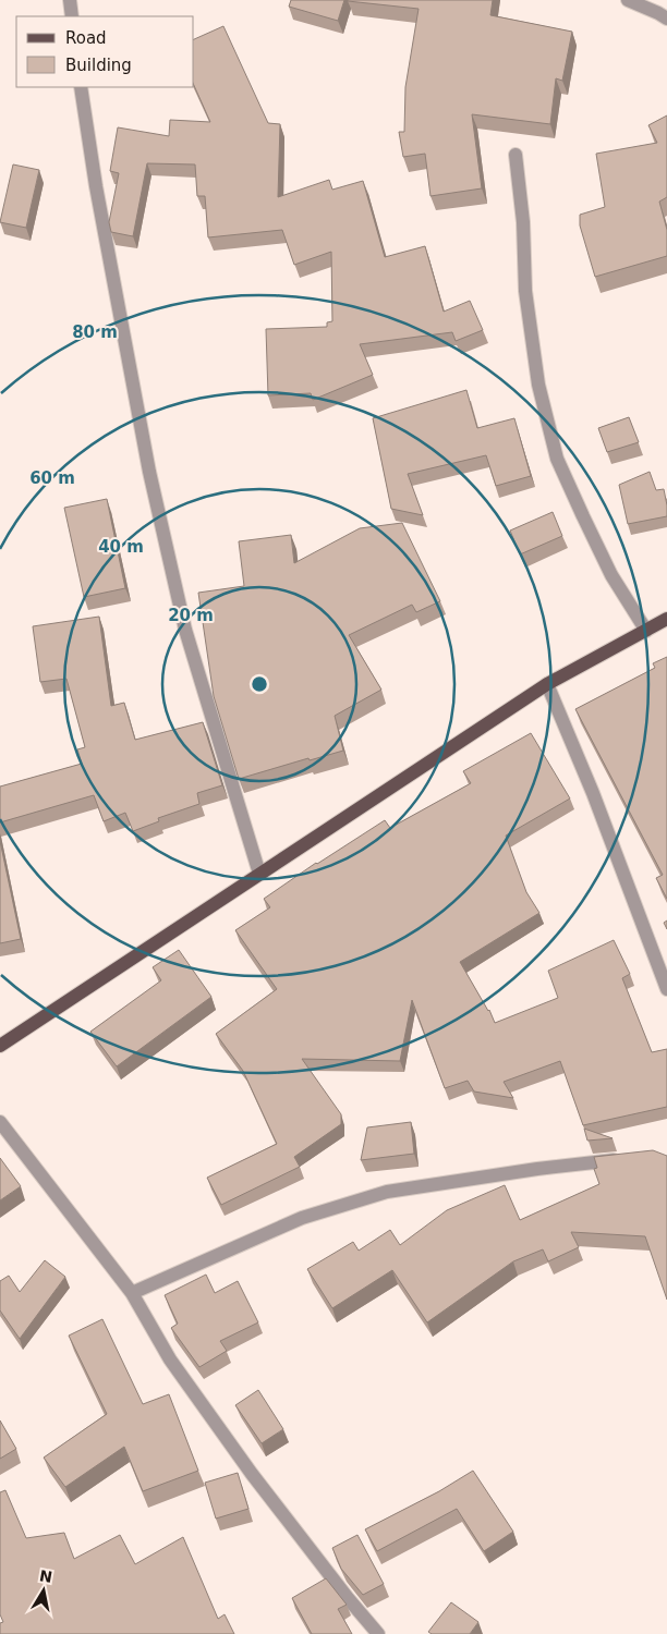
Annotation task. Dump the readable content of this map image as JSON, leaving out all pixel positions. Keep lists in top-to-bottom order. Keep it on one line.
{"legend":["Road","Building"],"north":"top","rings":["80 m","60 m","40 m","20 m"]}
